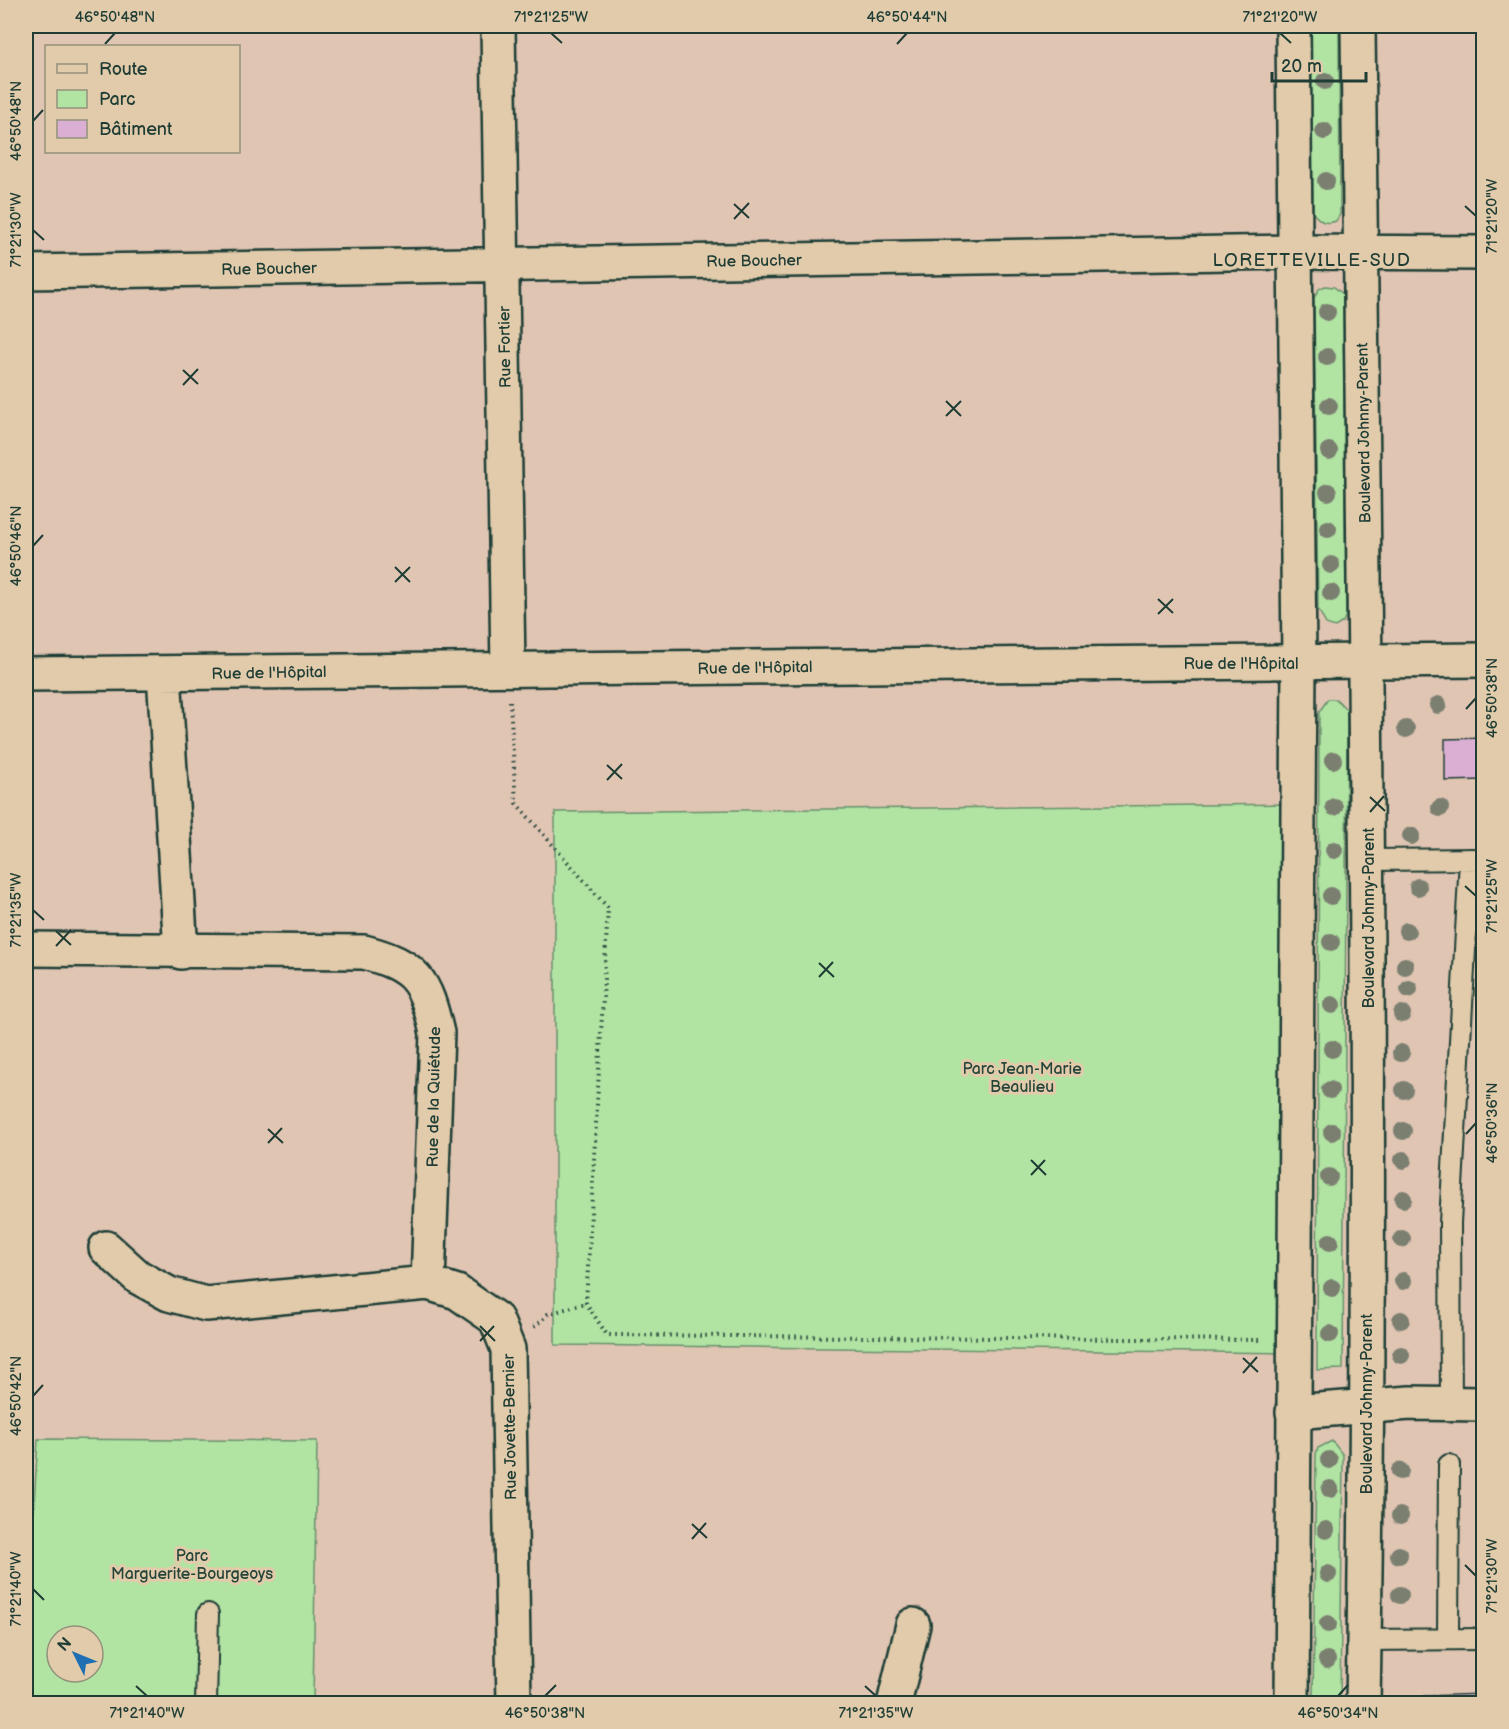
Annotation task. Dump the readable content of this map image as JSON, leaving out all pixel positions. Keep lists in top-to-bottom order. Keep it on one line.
{"streets":{"street":["Rue Boucher","Rue Fortier","Boulevard Johnny-Parent","Rue de l'Hôpital","Rue de la Quiétude","Rue Jovette-Bernier"]},"crossings":[["Rue Boucher","Rue Fortier"],["Rue Boucher","Boulevard Johnny-Parent"],["Rue Fortier","Rue de l'Hôpital"],["Boulevard Johnny-Parent","Rue de l'Hôpital"],["Rue de la Quiétude","Rue Jovette-Bernier"]],"districts":["LORETTEVILLE-SUD"],"parks":["Parc Jean-Marie Beaulieu","Parc Marguerite-Bourgeoys"],"legend":["Route","Parc","Bâtiment"],"scale_bar":"20 m","north":"top left","coordinates":["46°50'48\"N","71°21'25\"W","46°50'44\"N","71°21'20\"W","71°21'30\"W","46°50'46\"N","46°50'38\"N","71°21'35\"W","46°50'36\"N","46°50'42\"N","71°21'40\"W","46°50'34\"N"]}
